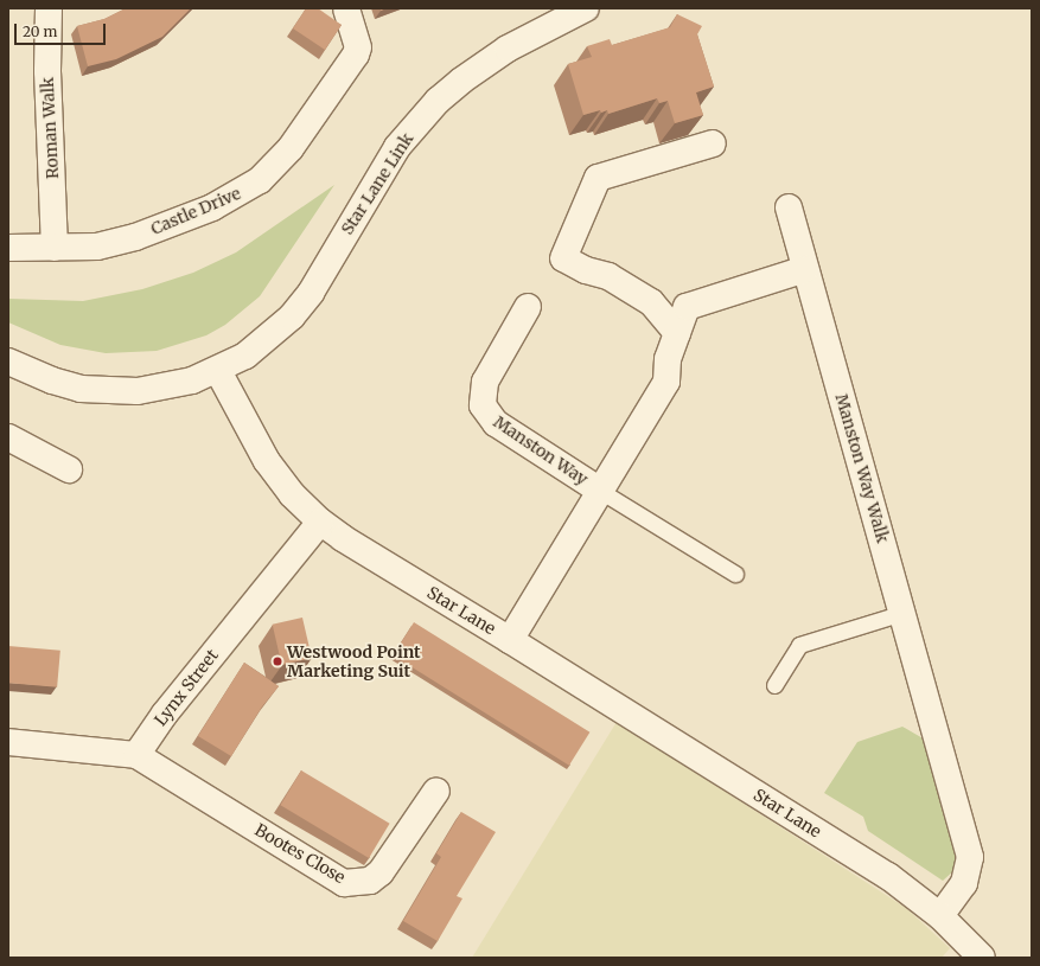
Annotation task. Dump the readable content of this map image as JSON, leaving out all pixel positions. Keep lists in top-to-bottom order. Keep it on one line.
{"streets":{"street":["Roman Walk","Star Lane Link","Castle Drive","Manston Way","Manston Way Walk","Star Lane","Lynx Street","Bootes Close"]},"crossings":[["Roman Walk","Castle Drive"],["Star Lane Link","Star Lane"],["Manston Way","Manston Way Walk"],["Manston Way","Star Lane"],["Manston Way Walk","Star Lane"],["Star Lane","Lynx Street"],["Lynx Street","Bootes Close"]],"places":["Westwood Point Marketing Suit"],"scale_bar":"20 m"}
